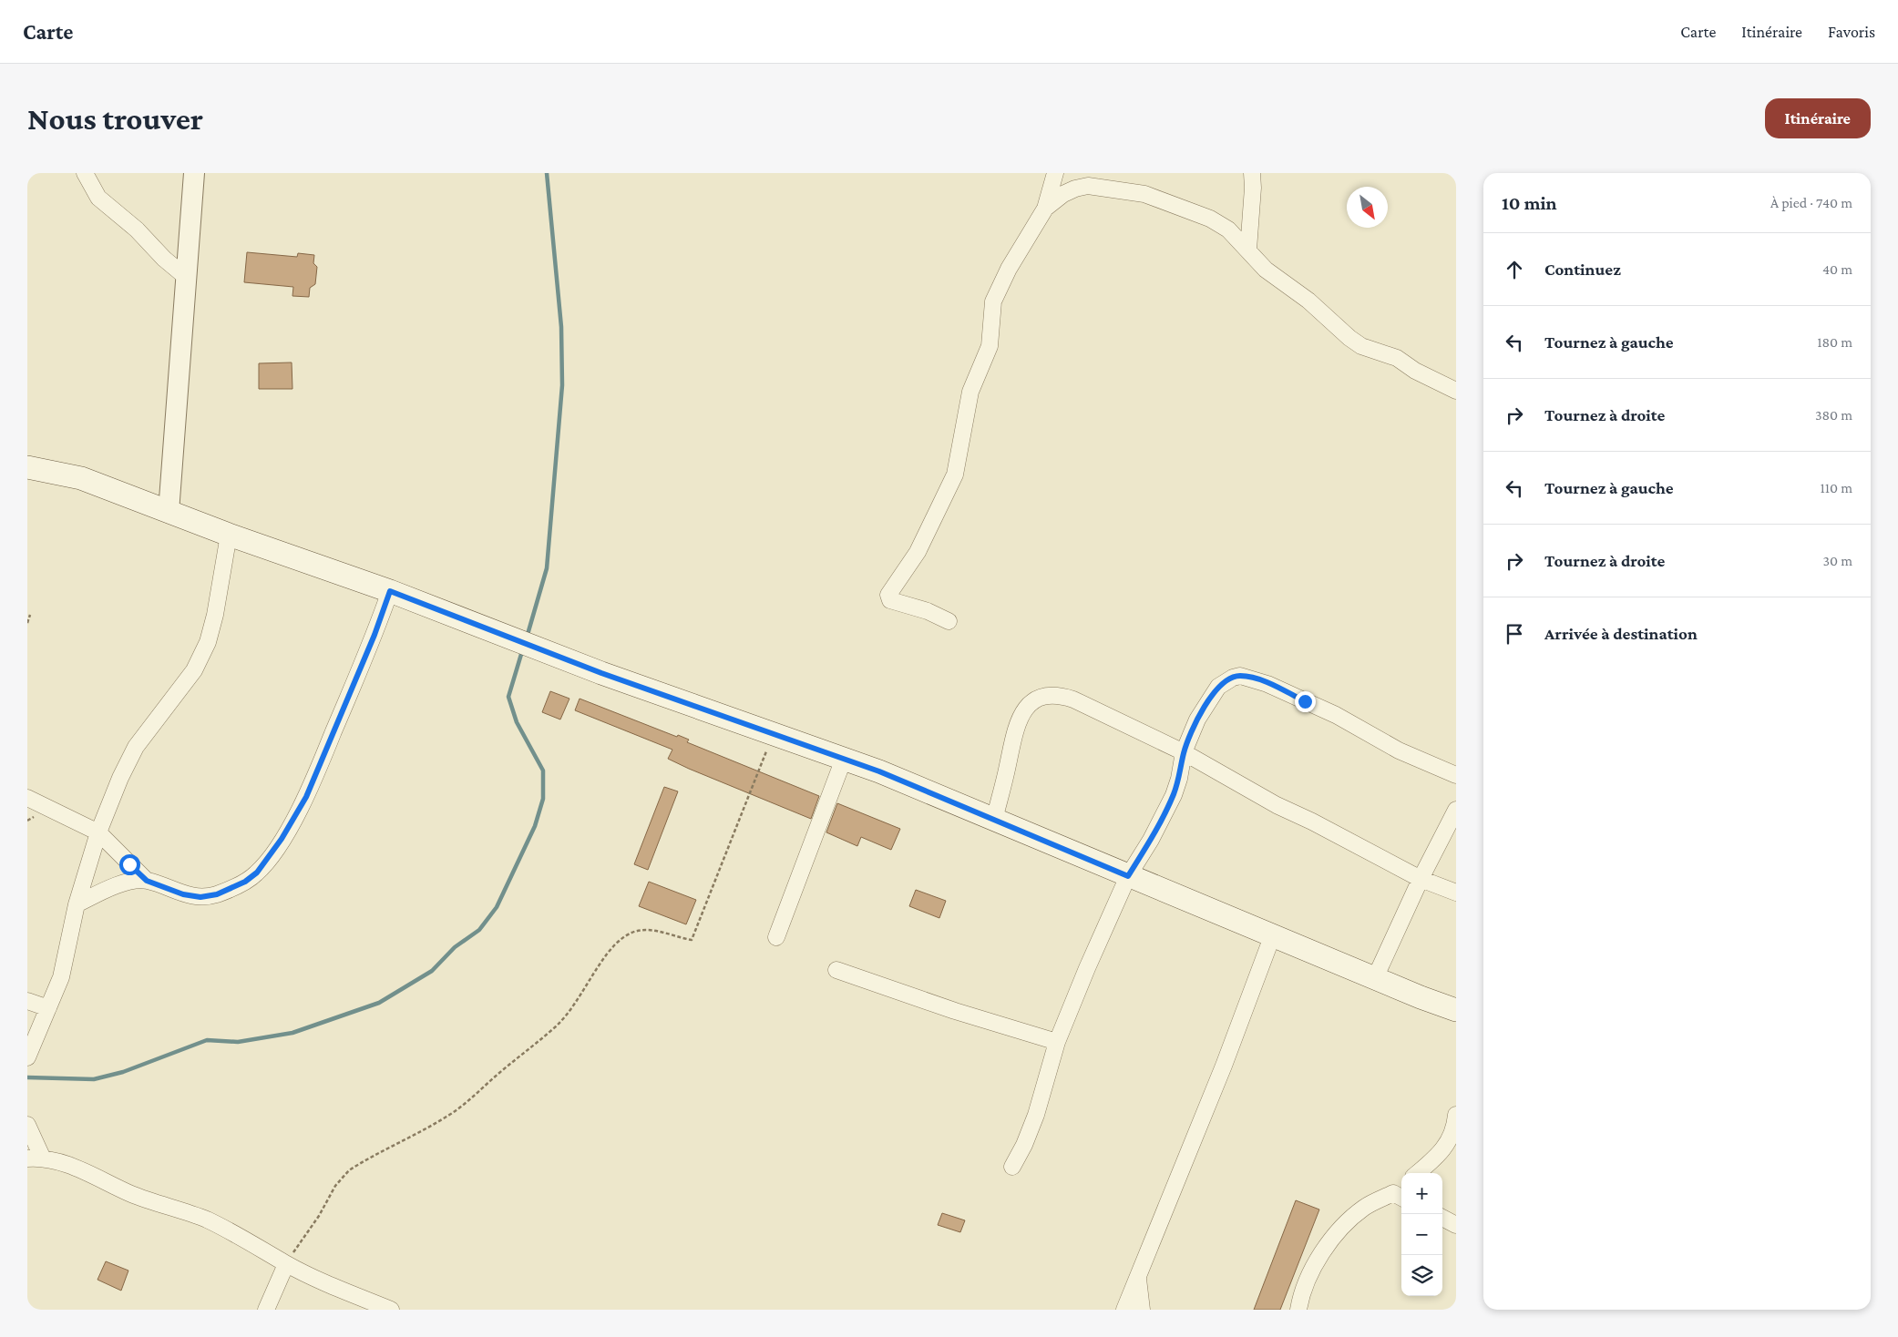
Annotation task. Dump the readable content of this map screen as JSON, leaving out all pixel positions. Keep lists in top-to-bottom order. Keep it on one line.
{"north":"bottom right","page":{"header":"Carte","nav":["Carte","Itinéraire","Favoris"],"buttons":"Itinéraire","title":"Nous trouver","heading":["10 min","À pied · 740 m"],"list":[["Continuez","40 m"],["Tournez à gauche","180 m"],["Tournez à droite","380 m"],["Tournez à gauche","110 m"],["Tournez à droite","30 m"],"Arrivée à destination"],"map_buttons":["+","−"]}}
